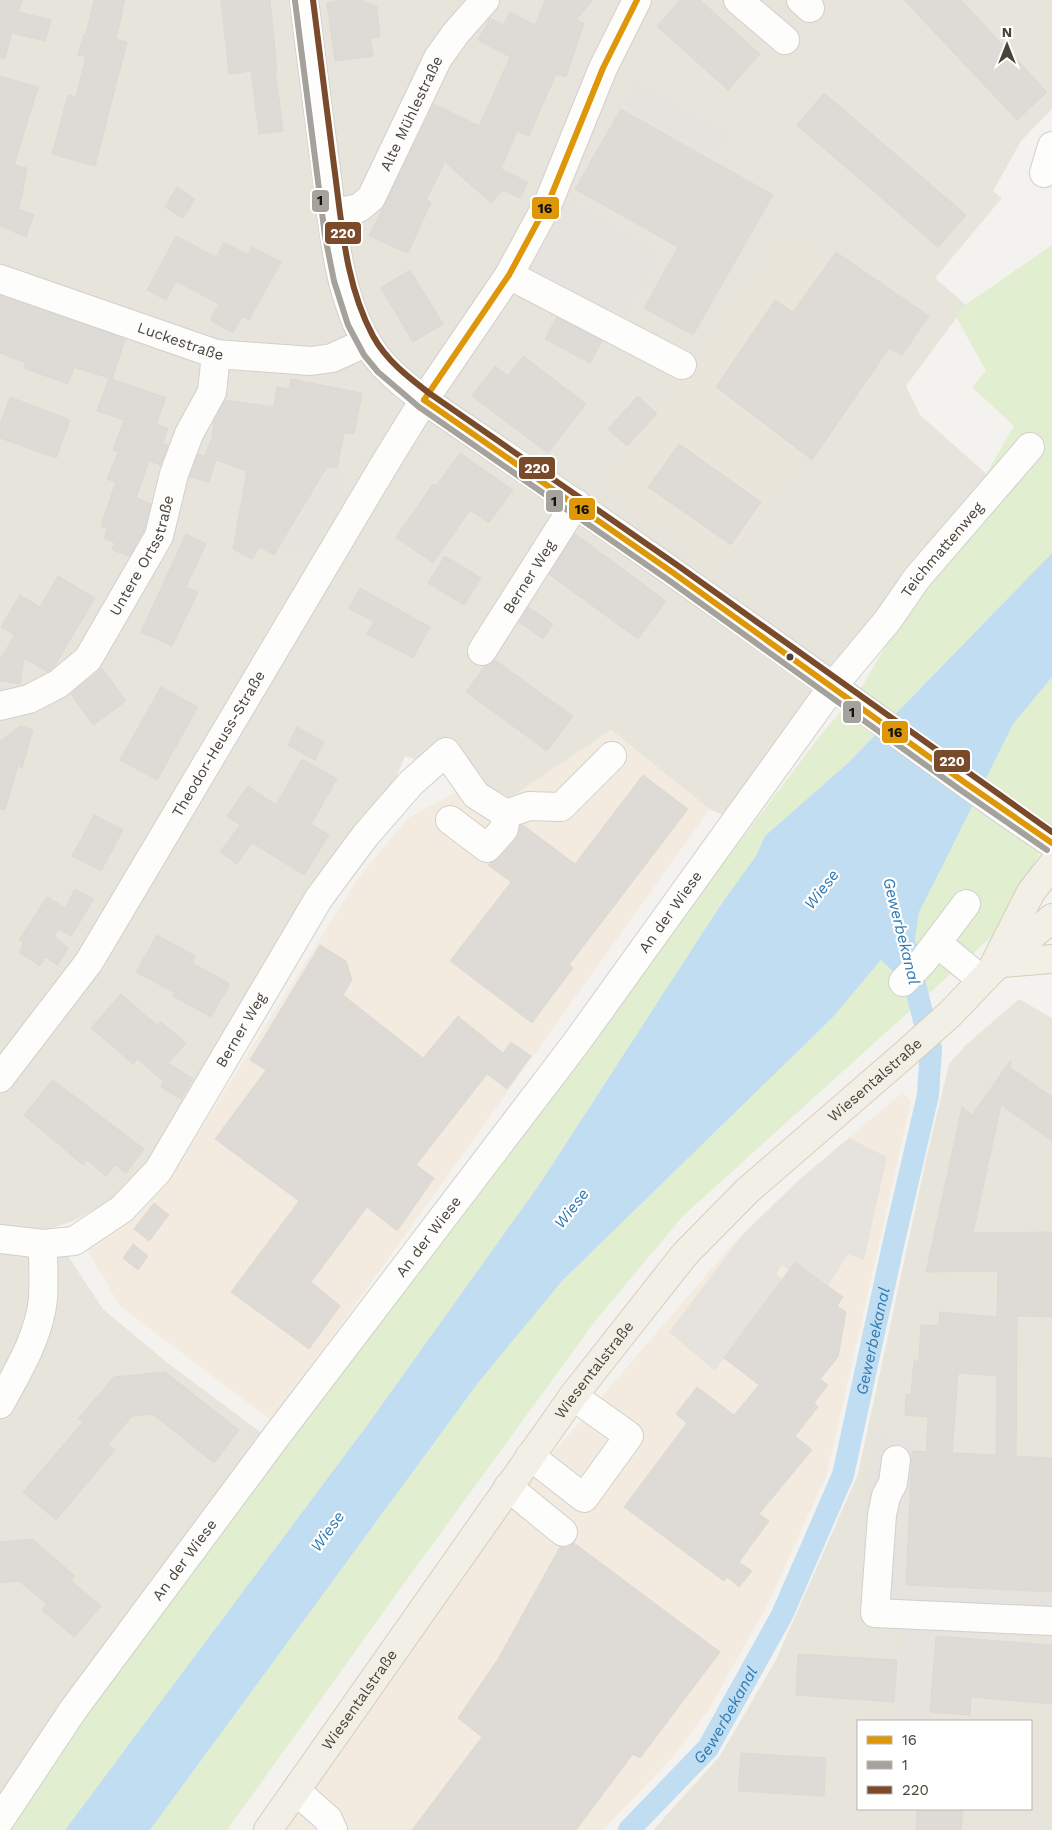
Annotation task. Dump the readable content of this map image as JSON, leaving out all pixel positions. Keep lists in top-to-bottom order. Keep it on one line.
{"streets":{"main road":["Wiesentalstraße"],"street":["Alte Mühlestraße","Luckestraße","Teichmattenweg","Untere Ortsstraße","Berner Weg","Theodor-Heuss-Straße","An der Wiese"]},"crossings":[["Luckestraße","Untere Ortsstraße"],["Teichmattenweg","An der Wiese"]],"water":["Wiese","Gewerbekanal"],"lines":["transit line 16","transit line 220","transit line 1"],"legend":["16","1","220"],"north":"top"}
